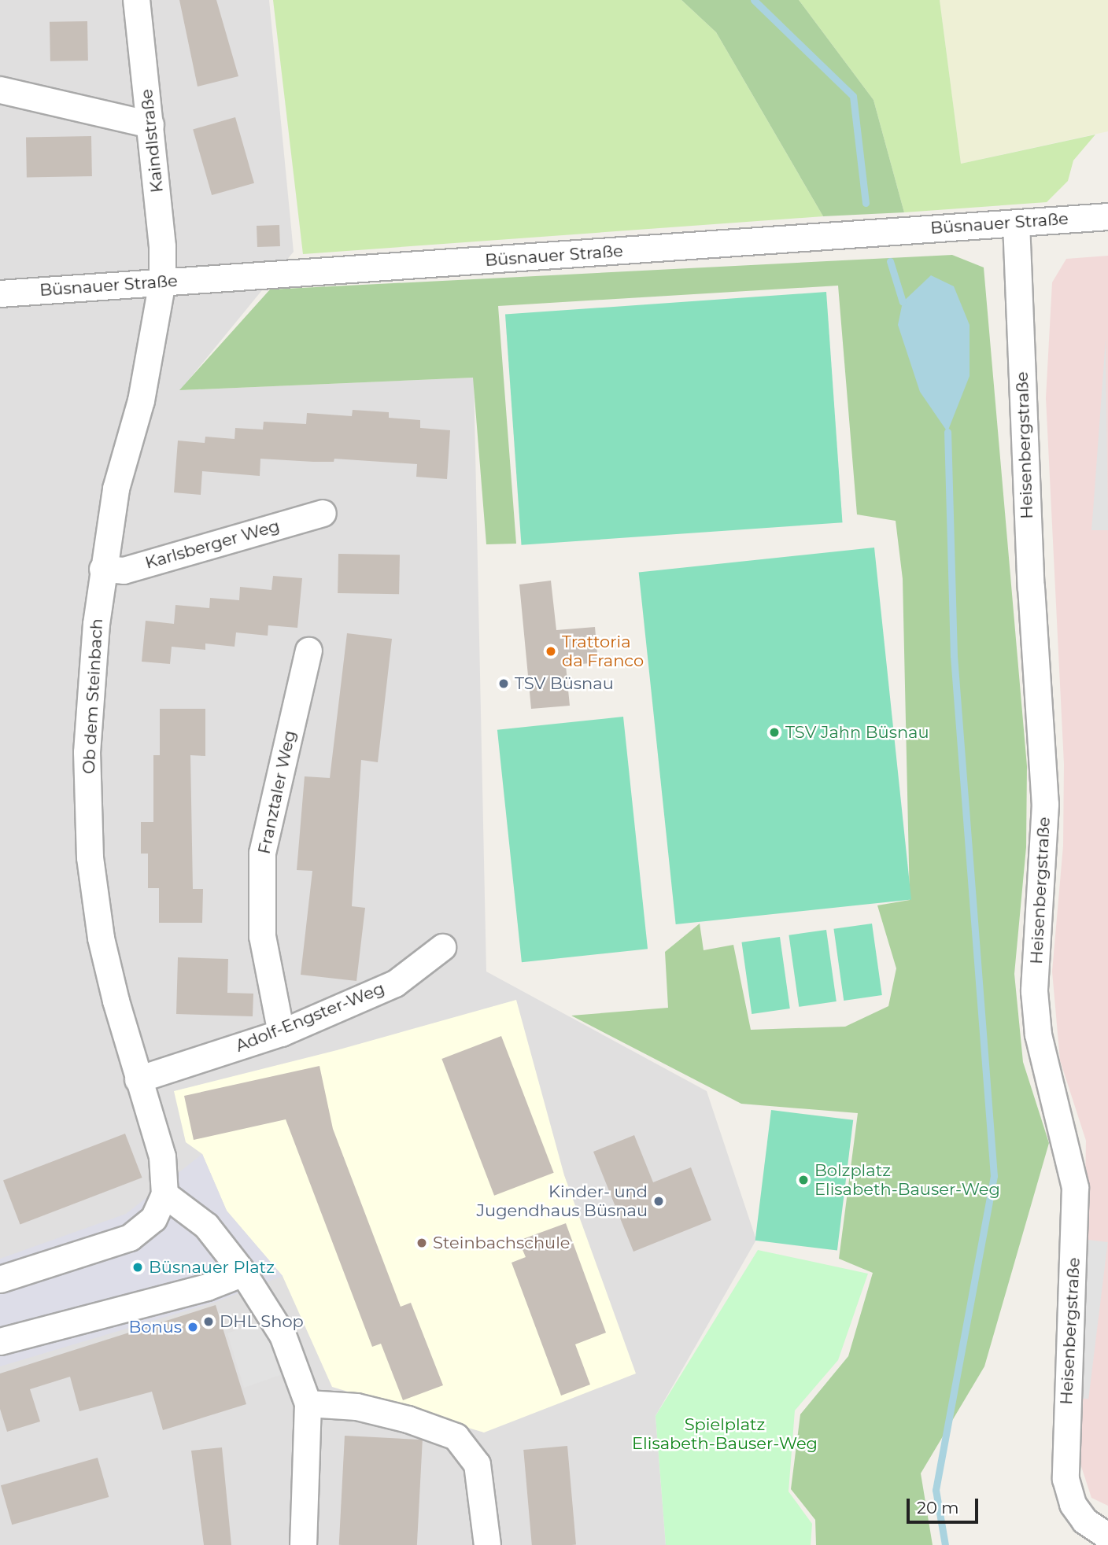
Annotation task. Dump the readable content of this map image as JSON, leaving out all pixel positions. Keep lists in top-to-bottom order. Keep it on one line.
{"streets":{"street":["Kaindlstraße","Büsnauer Straße","Heisenbergstraße","Karlsberger Weg","Ob dem Steinbach","Franztaler Weg","Adolf-Engster-Weg"]},"crossings":[["Kaindlstraße","Büsnauer Straße"],["Kaindlstraße","Ob dem Steinbach"],["Büsnauer Straße","Heisenbergstraße"],["Büsnauer Straße","Ob dem Steinbach"],["Karlsberger Weg","Ob dem Steinbach"],["Ob dem Steinbach","Adolf-Engster-Weg"],["Franztaler Weg","Adolf-Engster-Weg"]],"parks":["Spielplatz Elisabeth-Bauser-Weg"],"places":["Trattoria da Franco","TSV Büsnau","TSV Jahn Büsnau","Bolzplatz Elisabeth-Bauser-Weg","Kinder- und Jugendhaus Büsnau","Steinbachschule","Büsnauer Platz","DHL Shop","Bonus"],"scale_bar":"20 m"}
